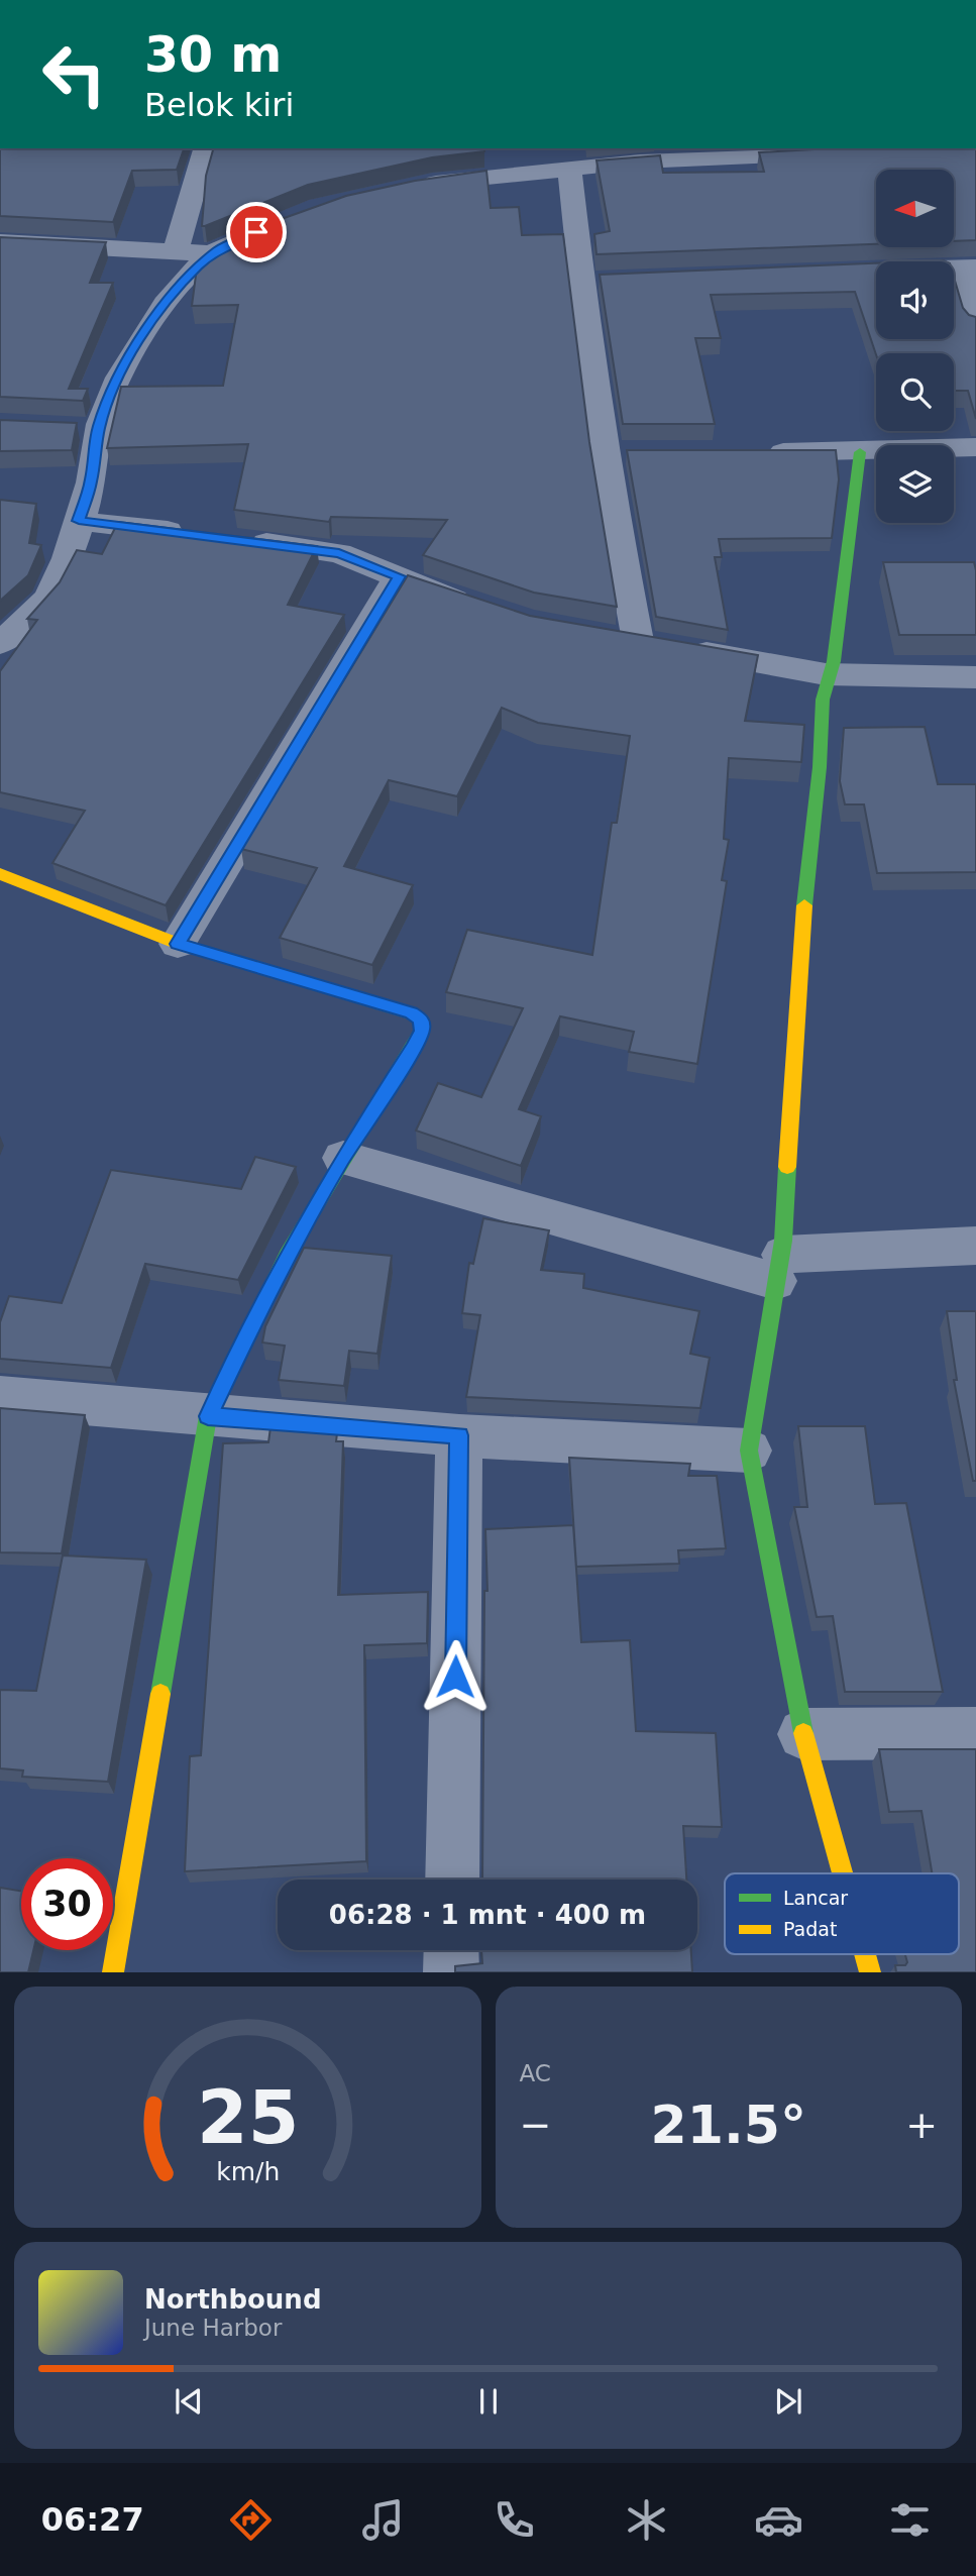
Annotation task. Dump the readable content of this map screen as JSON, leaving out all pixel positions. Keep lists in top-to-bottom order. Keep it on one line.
{"legend":["Lancar","Padat"],"north":"left","page":{"turn":["30 m","Belok kiri"],"limit":"30","trip":"06:28 · 1 mnt · 400 m","tile":"AC","heat":["−","21.5°","+"],"song":["Northbound","June Harbor"],"tabs":"06:27","gauge":["25","km/h"]}}
